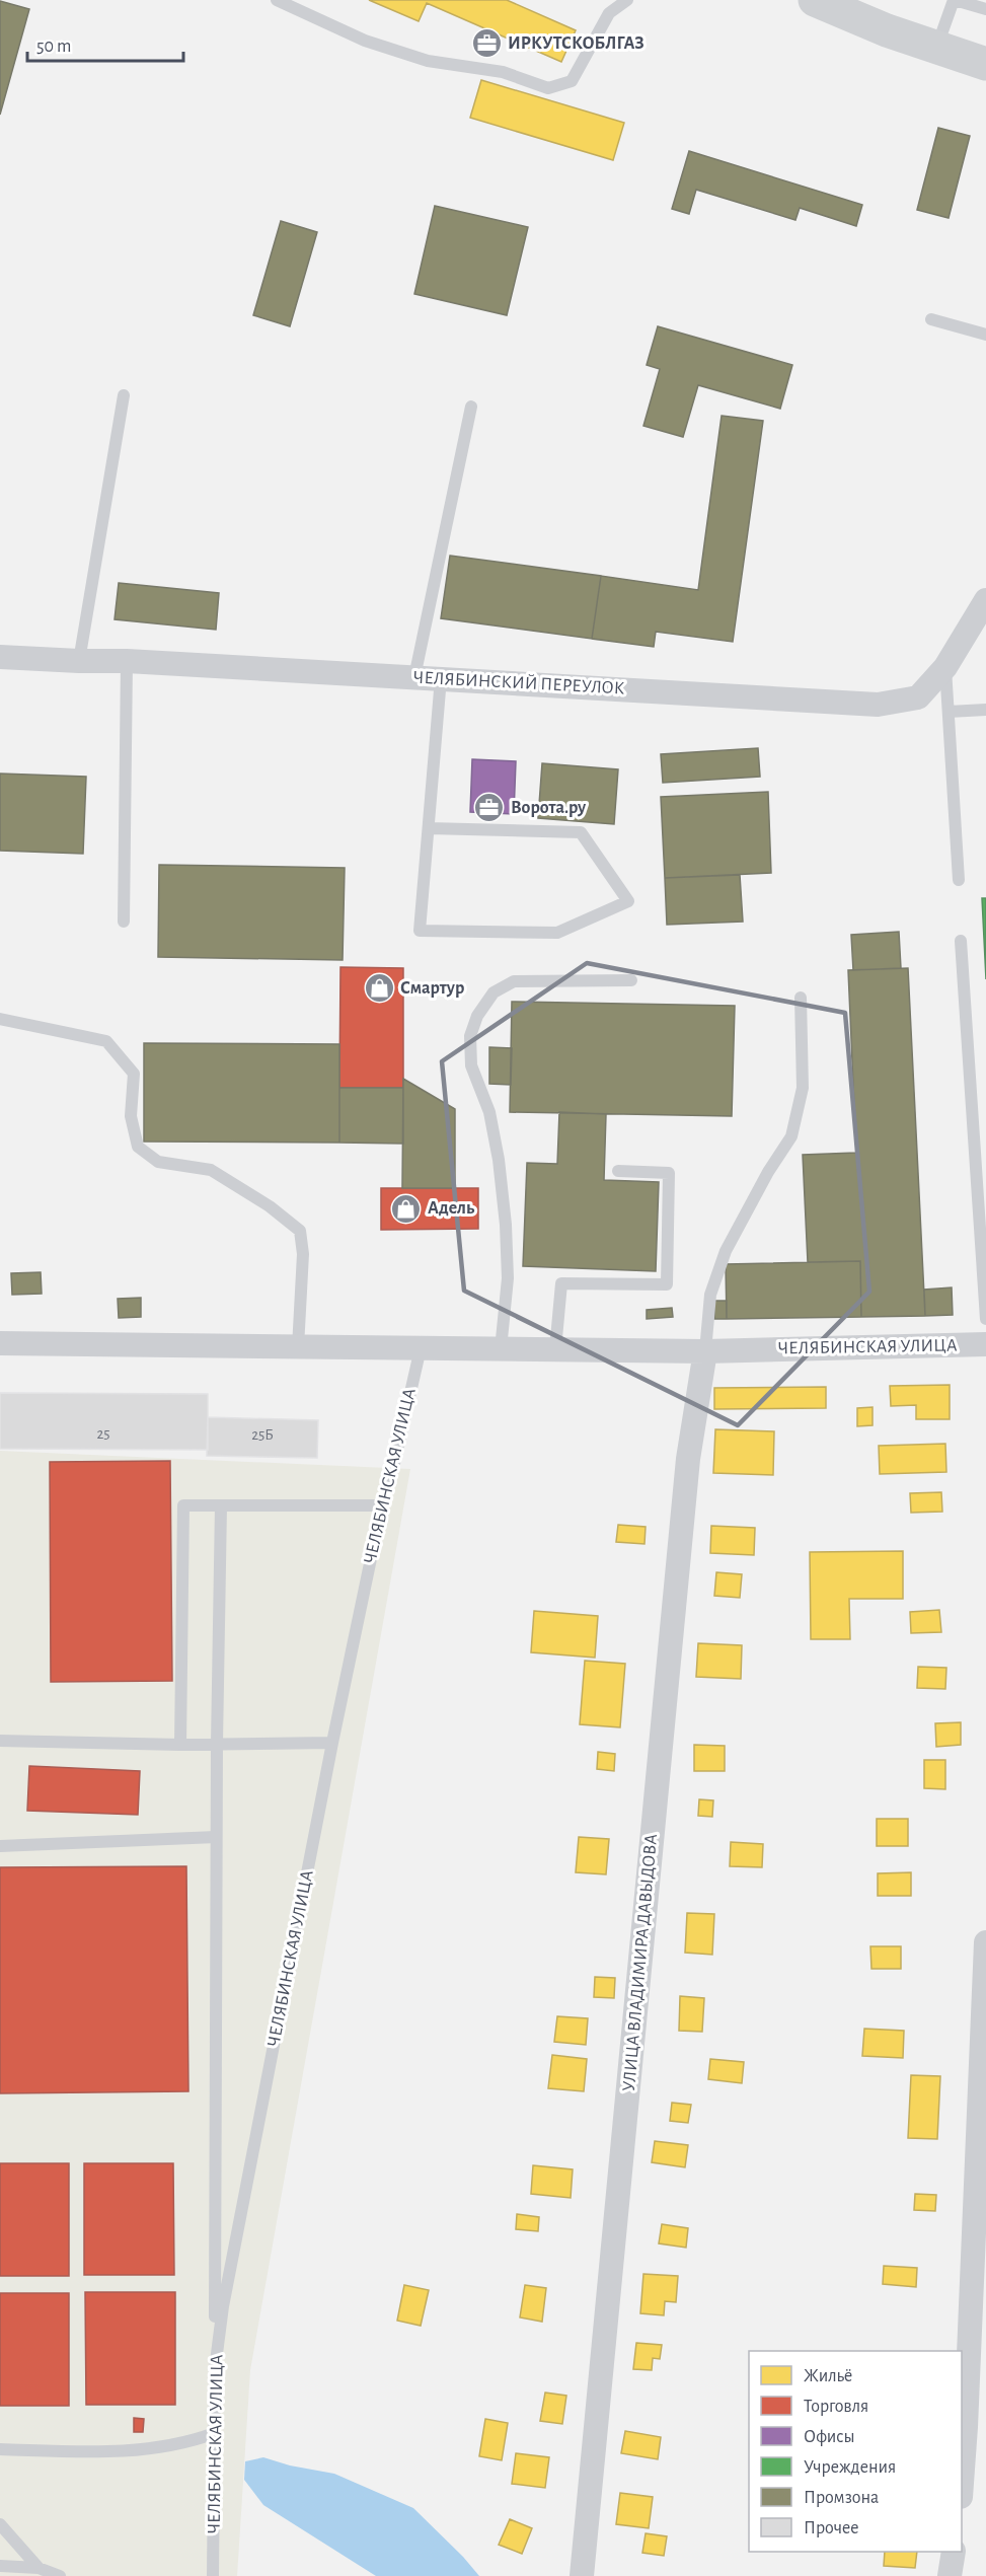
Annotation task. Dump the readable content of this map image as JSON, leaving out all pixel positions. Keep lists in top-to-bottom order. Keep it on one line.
{"streets":{"street":["ЧЕЛЯБИНСКИЙ ПЕРЕУЛОК","ЧЕЛЯБИНСКАЯ УЛИЦА","УЛИЦА ВЛАДИМИРА ДАВЫДОВА"]},"crossings":[["ЧЕЛЯБИНСКАЯ УЛИЦА","УЛИЦА ВЛАДИМИРА ДАВЫДОВА"]],"places":{"office":["ИРКУТСКОБЛГАЗ","Ворота.ру"],"shop":["Смартур","Адель"]},"house_numbers":["25","25Б"],"legend":["Жильё","Торговля","Офисы","Учреждения","Промзона","Прочее"],"scale_bar":"50 m"}
